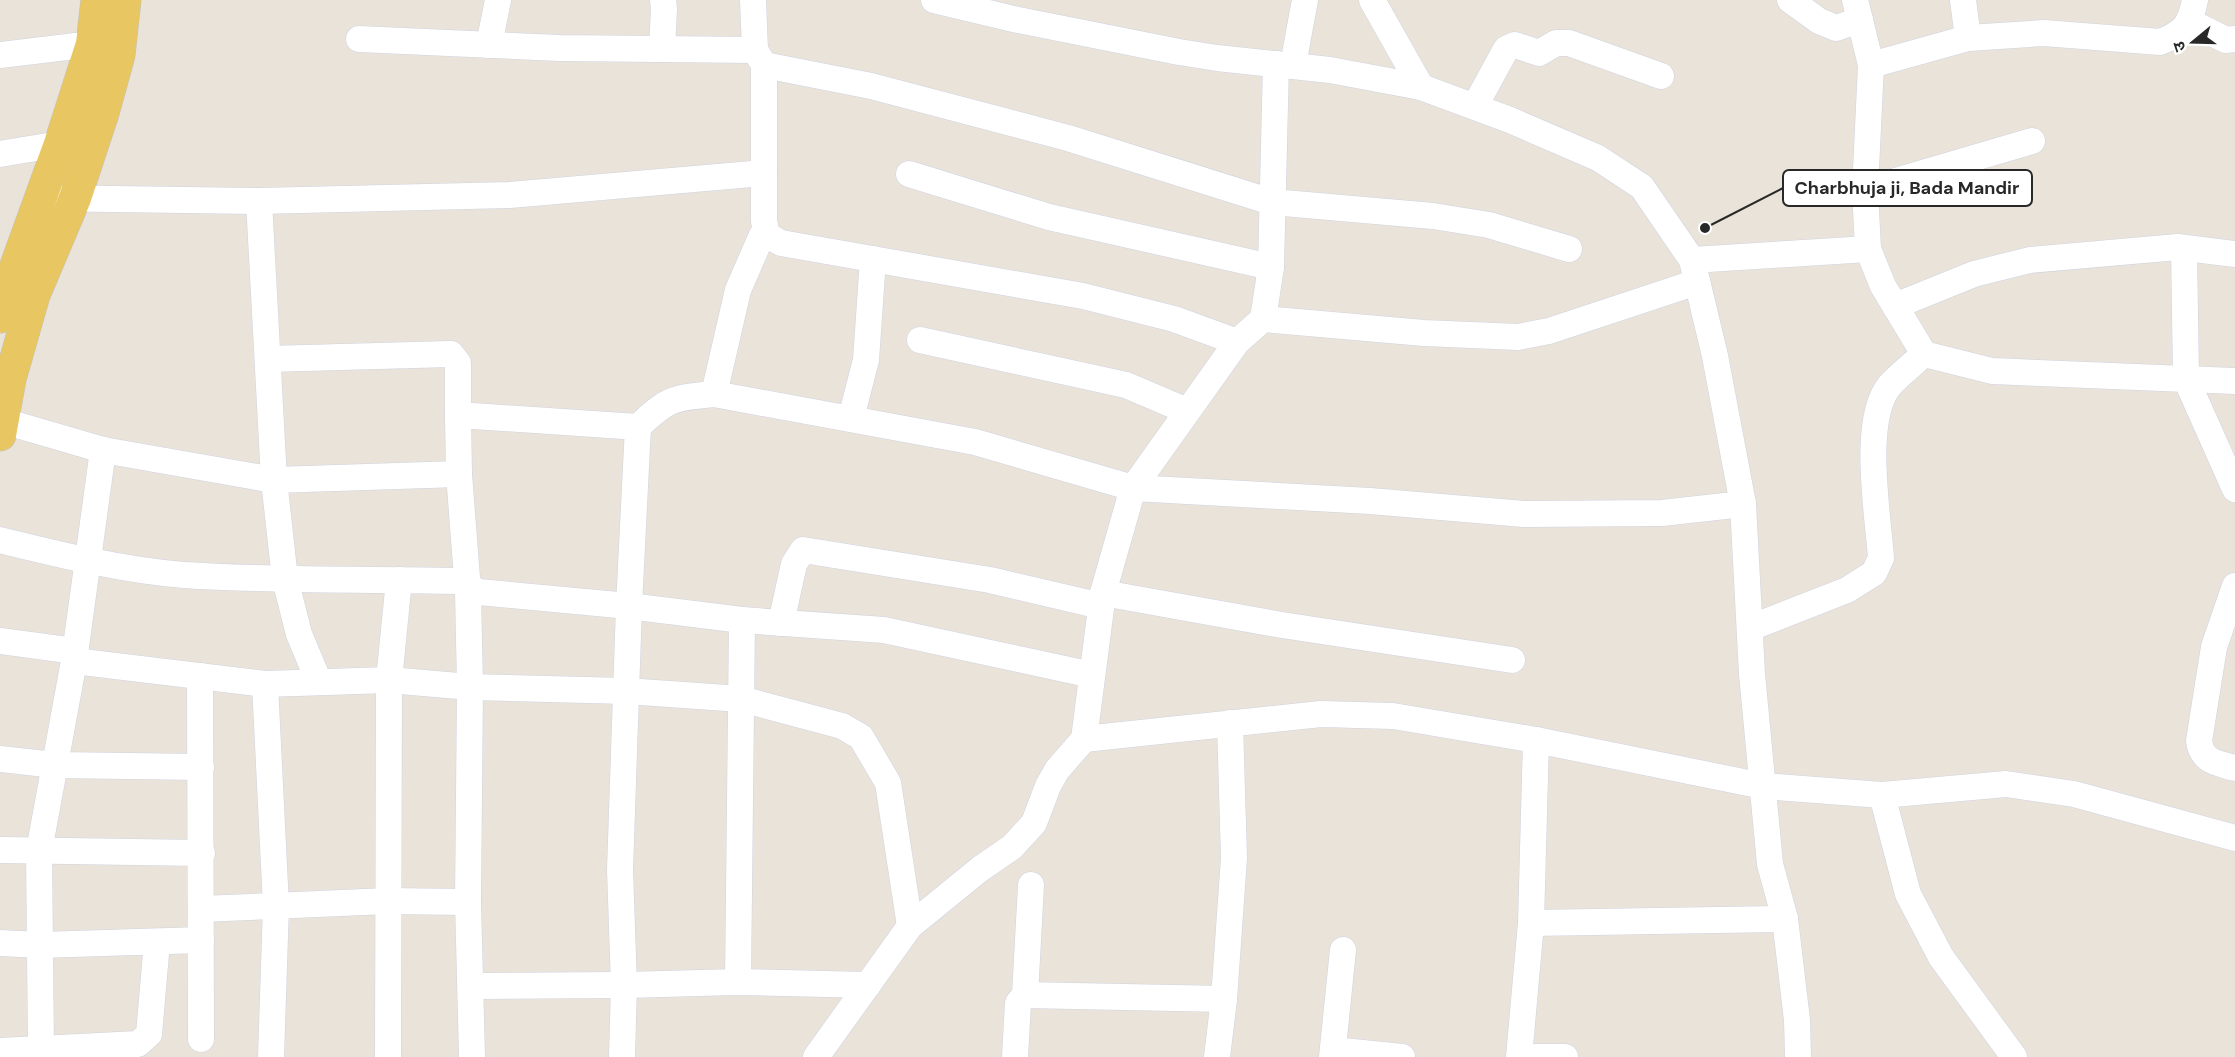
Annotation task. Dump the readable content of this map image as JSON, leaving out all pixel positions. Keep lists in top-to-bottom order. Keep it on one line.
{"places":["Charbhuja ji, Bada Mandir"],"north":"left"}
